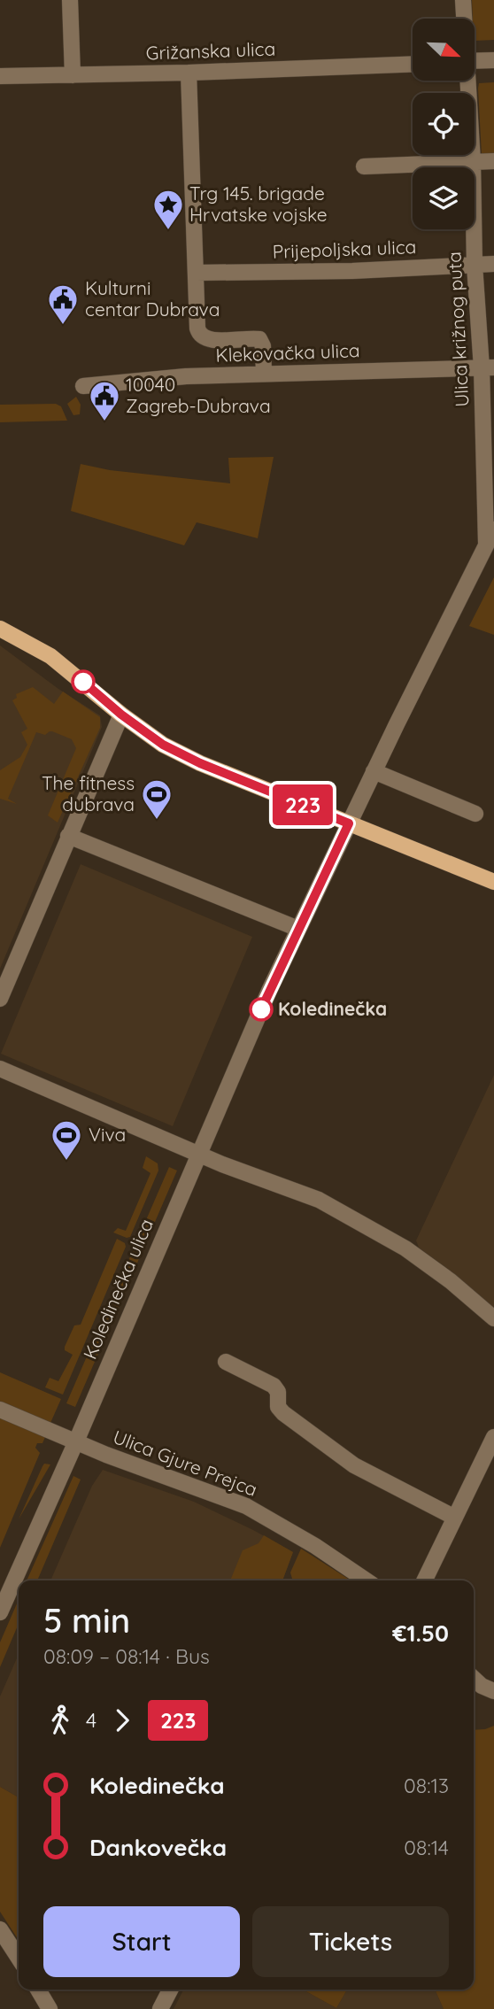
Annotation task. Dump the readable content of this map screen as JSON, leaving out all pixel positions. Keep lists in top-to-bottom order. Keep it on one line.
{"streets":{"street":["Grižanska ulica","Prijepoljska ulica","Ulica križnog puta","Klekovačka ulica","Koledinečka ulica","Ulica Gjure Prejca"]},"crossings":[["Prijepoljska ulica","Ulica križnog puta"],["Ulica križnog puta","Klekovačka ulica"],["Ulica križnog puta","Koledinečka ulica"],["Koledinečka ulica","Ulica Gjure Prejca"]],"places":{"place":["Trg 145. brigade Hrvatske vojske"],"public building":["Kulturni centar Dubrava","10040 Zagreb-Dubrava"],"sports":["The fitness dubrava","Viva"],"other":["Koledinečka"]},"lines":["bus line 223"],"north":"bottom right","page":{"on_map":"223","heading":["5 min","08:09 – 08:14 · Bus","€1.50"],"legs":["4","223"],"list":[{"name":"Koledinečka","value":"08:13"},{"name":"Dankovečka","value":"08:14"}],"buttons":["Start","Tickets"]}}
